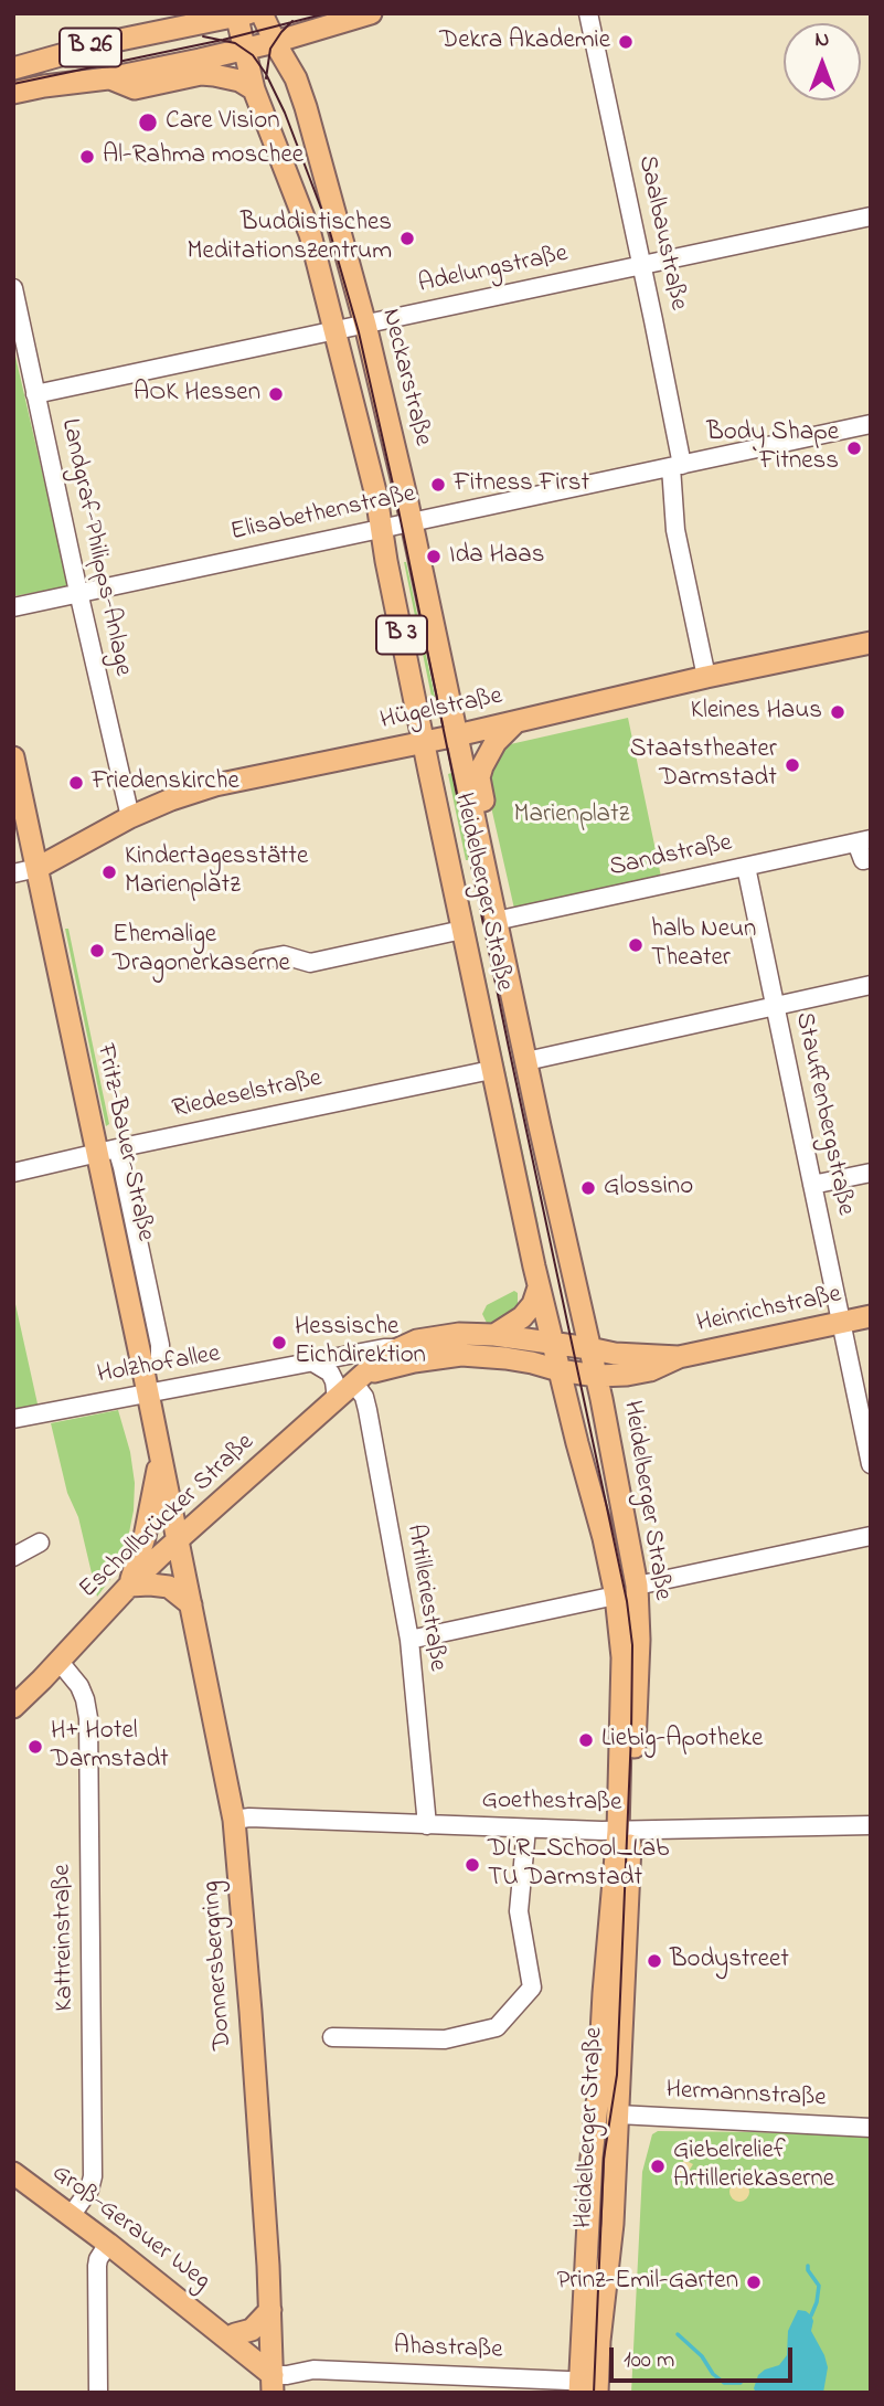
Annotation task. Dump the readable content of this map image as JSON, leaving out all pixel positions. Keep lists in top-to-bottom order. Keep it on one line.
{"streets":{"main road":["B 26","Neckarstraße","B 3","Hügelstraße","Heidelberger Straße","Fritz-Bauer-Straße","Heinrichstraße","Eschollbrücker Straße","Donnersbergring","Groß-Gerauer Weg"],"street":["Saalbaustraße","Adelungstraße","Elisabethenstraße","Landgraf-Philipps-Anlage","Sandstraße","Riedeselstraße","Stauffenbergstraße","Holzhofallee","Artilleriestraße","Goethestraße","Kattreinstraße","Hermannstraße","Ahastraße"]},"crossings":[["B 26","Neckarstraße"],["B 26","B 3"],["Saalbaustraße","Adelungstraße"],["Saalbaustraße","Elisabethenstraße"],["Saalbaustraße","Hügelstraße"],["Adelungstraße","Neckarstraße"],["Adelungstraße","Landgraf-Philipps-Anlage"],["Adelungstraße","B 3"],["Neckarstraße","Elisabethenstraße"],["Neckarstraße","B 3"],["Neckarstraße","Hügelstraße"],["Neckarstraße","Heidelberger Straße"],["Elisabethenstraße","Landgraf-Philipps-Anlage"],["Elisabethenstraße","B 3"],["Landgraf-Philipps-Anlage","Hügelstraße"],["B 3","Hügelstraße"],["B 3","Heidelberger Straße"],["Hügelstraße","Heidelberger Straße"],["Hügelstraße","Fritz-Bauer-Straße"],["Sandstraße","Heidelberger Straße"],["Sandstraße","Stauffenbergstraße"],["Heidelberger Straße","Riedeselstraße"],["Heidelberger Straße","Heinrichstraße"],["Heidelberger Straße","Eschollbrücker Straße"],["Heidelberger Straße","Goethestraße"],["Heidelberger Straße","Hermannstraße"],["Heidelberger Straße","Ahastraße"],["Riedeselstraße","Fritz-Bauer-Straße"],["Stauffenbergstraße","Heinrichstraße"],["Fritz-Bauer-Straße","Holzhofallee"],["Fritz-Bauer-Straße","Eschollbrücker Straße"],["Fritz-Bauer-Straße","Donnersbergring"],["Heinrichstraße","Eschollbrücker Straße"],["Holzhofallee","Eschollbrücker Straße"],["Eschollbrücker Straße","Artilleriestraße"],["Eschollbrücker Straße","Kattreinstraße"],["Eschollbrücker Straße","Donnersbergring"],["Artilleriestraße","Goethestraße"],["Goethestraße","Donnersbergring"],["Kattreinstraße","Groß-Gerauer Weg"],["Donnersbergring","Groß-Gerauer Weg"],["Donnersbergring","Ahastraße"],["Groß-Gerauer Weg","Ahastraße"]],"parks":["Marienplatz"],"places":["Dekra Akademie","Care Vision","Al-Rahma moschee","Buddistisches Meditationszentrum","AOK Hessen","Body Shape Fitness","Fitness First","Ida Haas","Kleines Haus","Staatstheater Darmstadt","Friedenskirche","Kindertagesstätte Marienplatz","halb Neun Theater","Ehemalige Dragonerkaserne","Glossino","Hessische Eichdirektion","Liebig-Apotheke","H+ Hotel Darmstadt","DLR_School_Lab TU Darmstadt","Bodystreet","Giebelrelief Artilleriekaserne","Prinz-Emil-Garten"],"scale_bar":"100 m","north":"top"}
